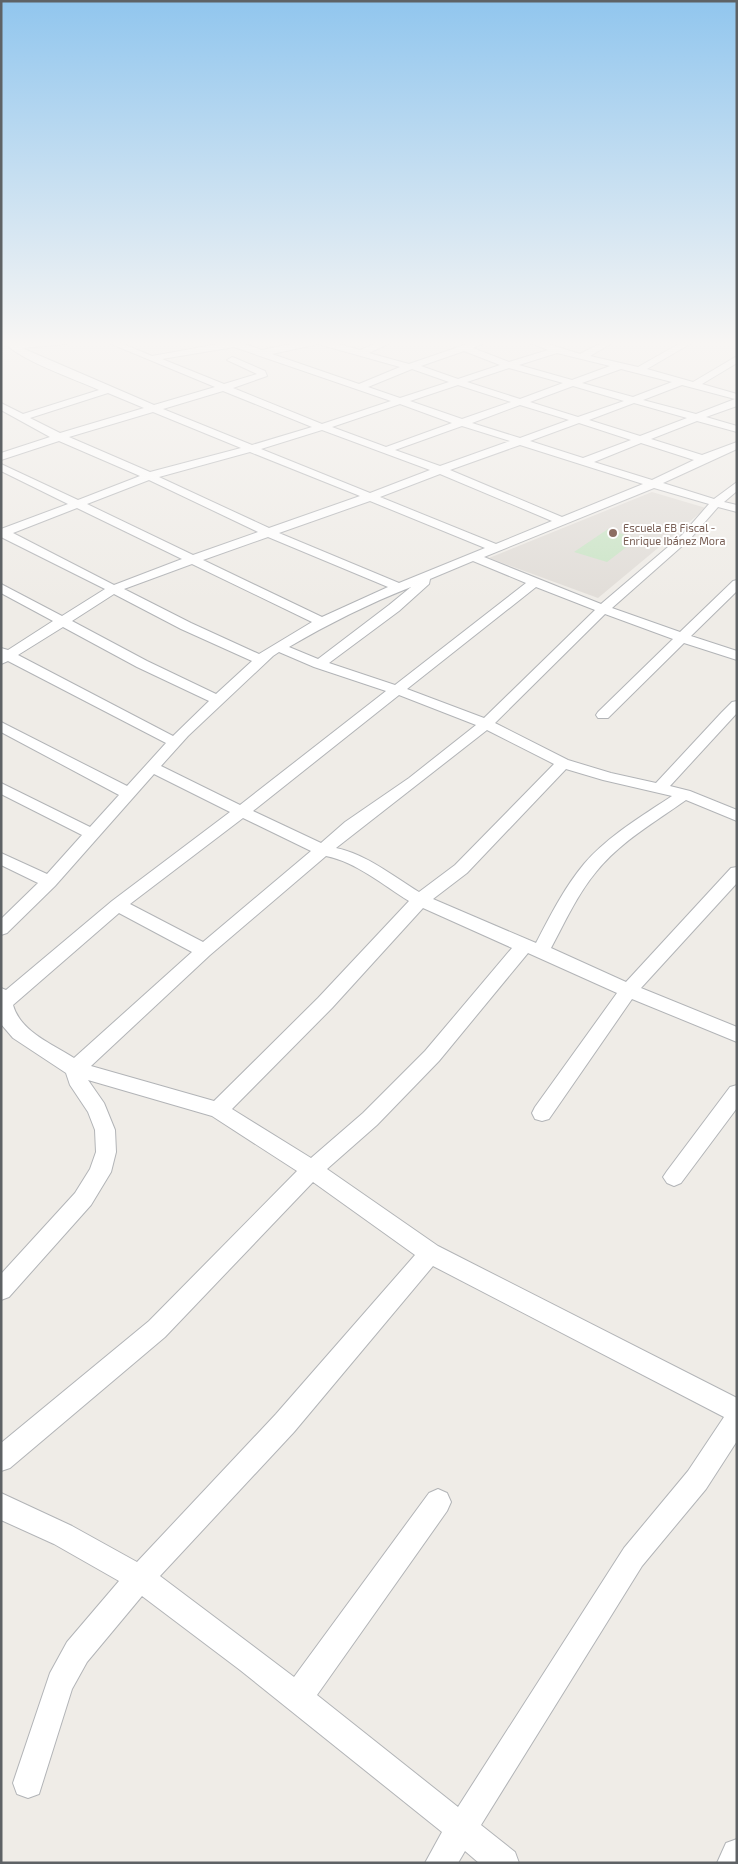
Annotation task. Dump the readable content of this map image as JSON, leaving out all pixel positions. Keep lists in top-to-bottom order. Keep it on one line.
{"places":["Escuela EB Fiscal - Enrique Ibánez Mora"]}
